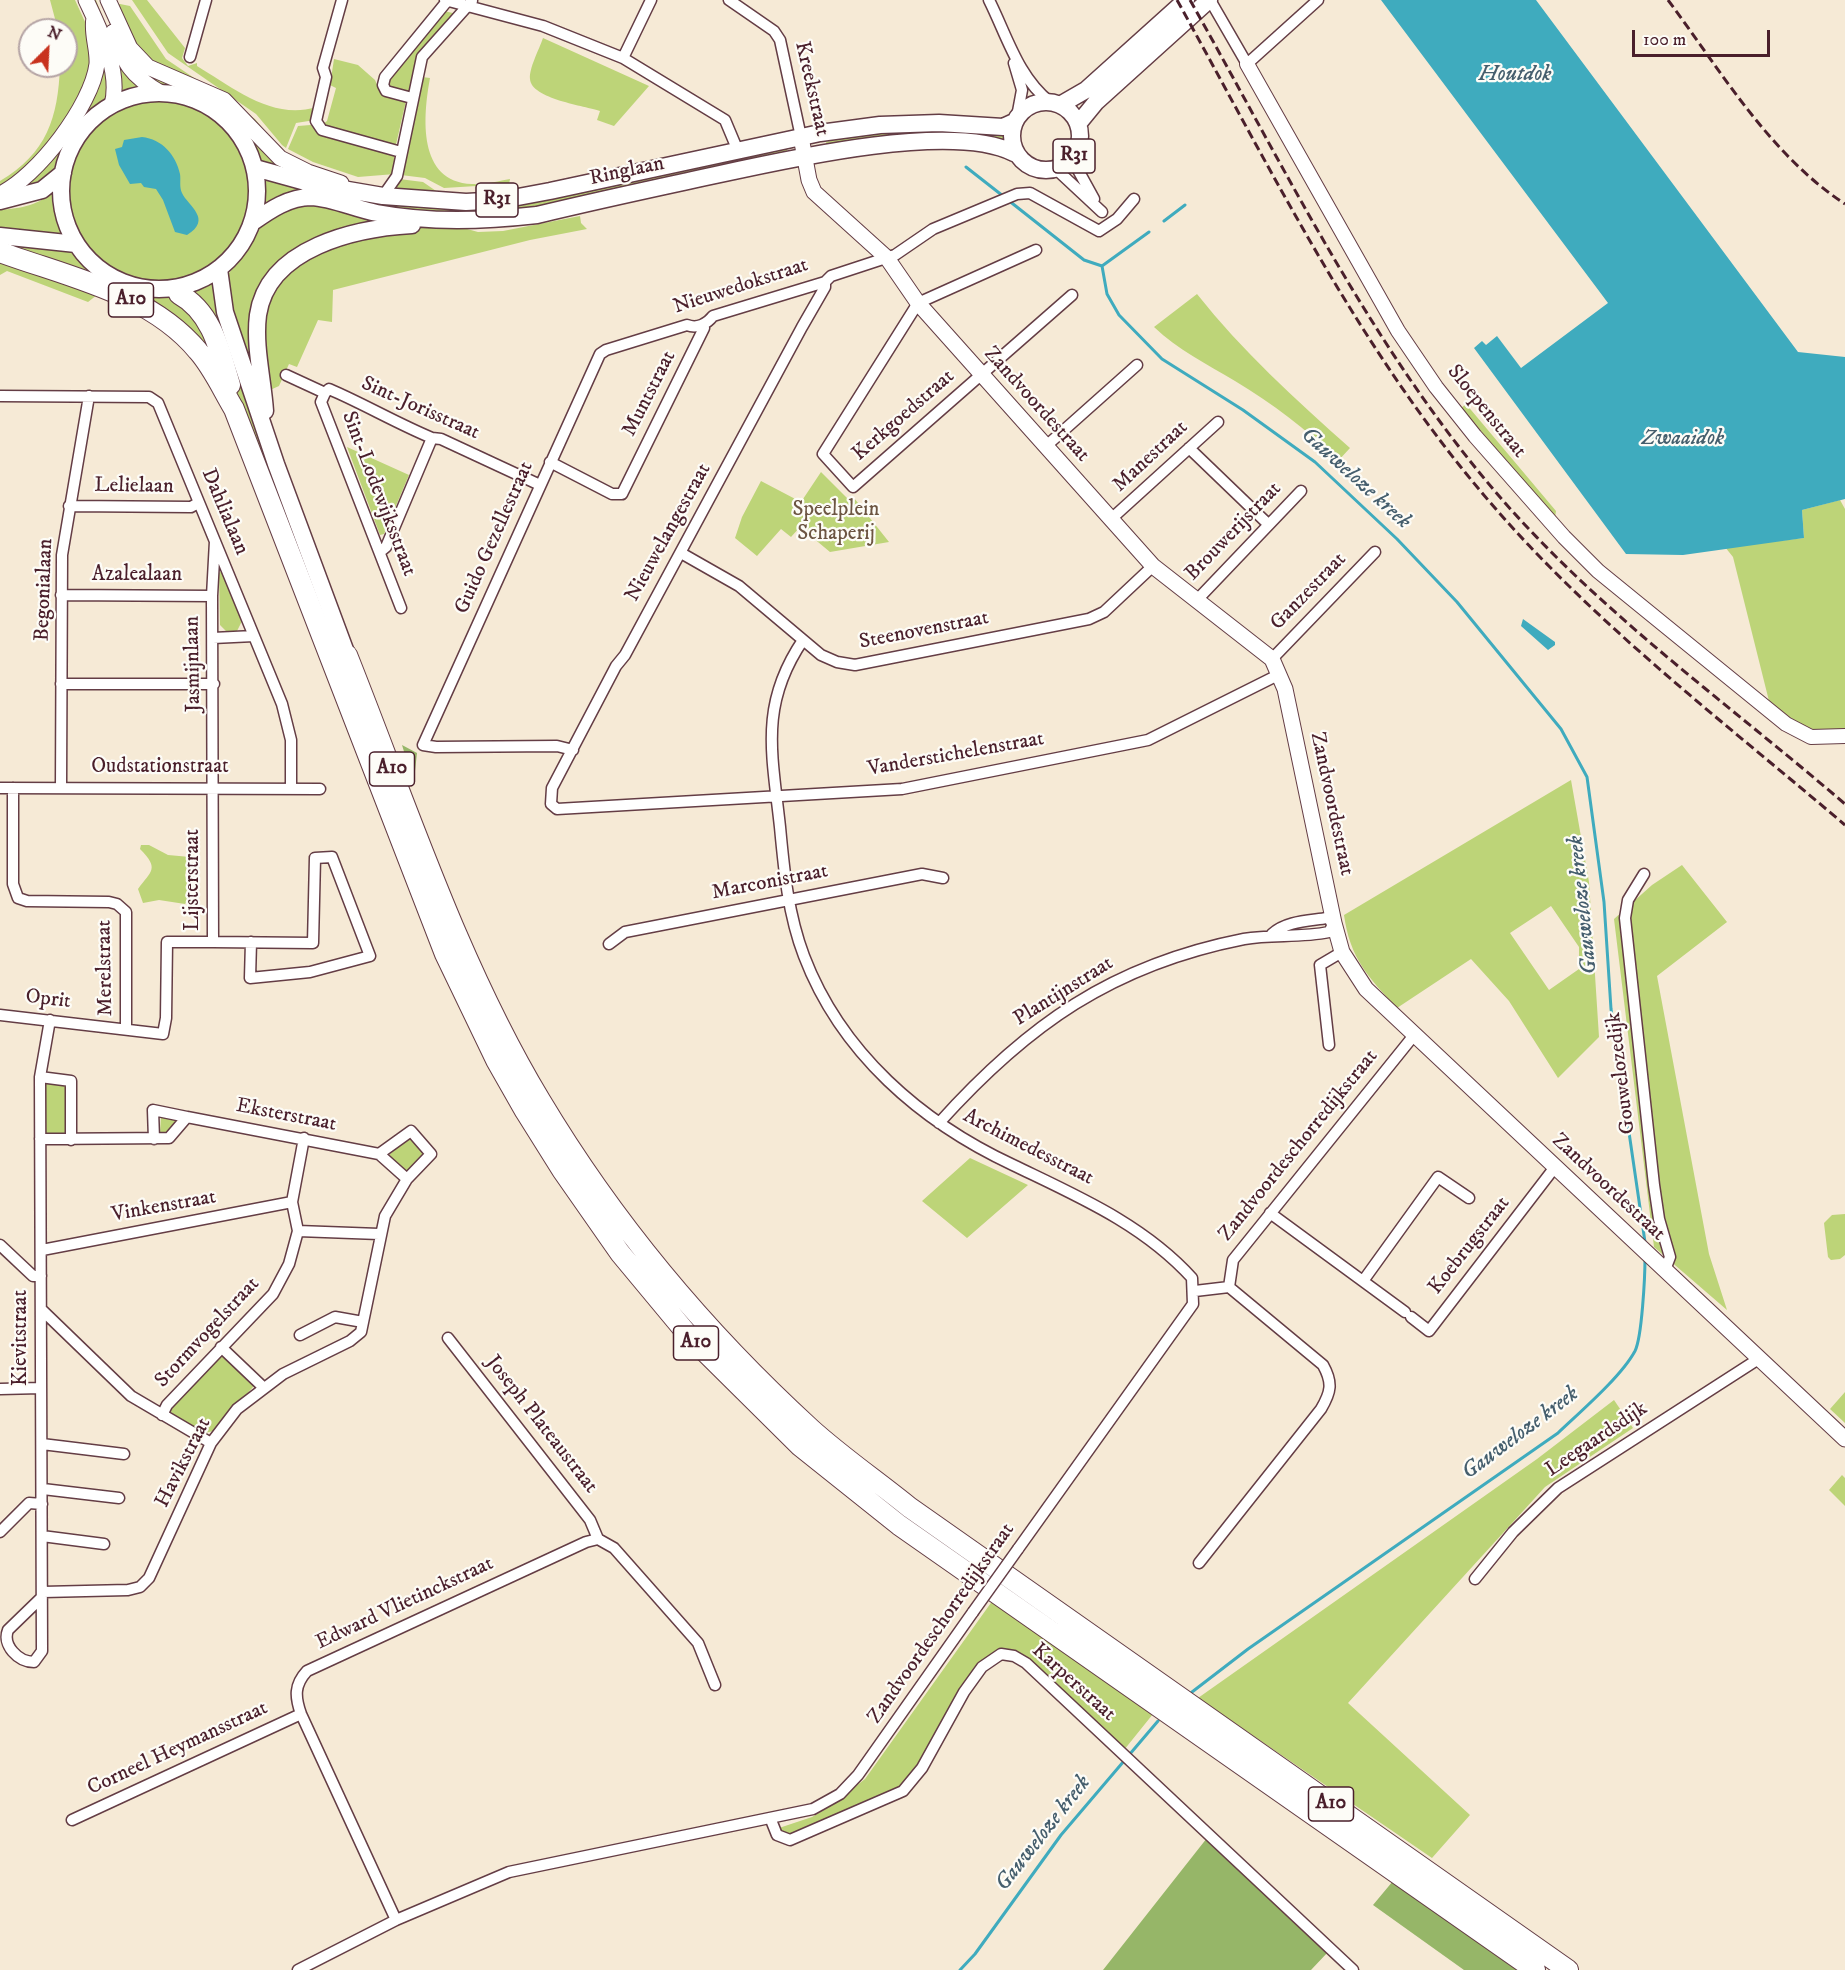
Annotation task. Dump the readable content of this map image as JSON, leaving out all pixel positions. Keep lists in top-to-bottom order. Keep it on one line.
{"streets":{"highway":["A10"],"main road":["Kreekstraat","R31","Ringlaan","Zandvoordestraat"],"street":["Nieuwedokstraat","Muntstraat","Sint-Jorisstraat","Sloepenstraat","Kerkgoedstraat","Manestraat","Lelielaan","Sint-Lodewijksstraat","Dahlialaan","Brouwerijstraat","Nieuwelangestraat","Guido Gezellestraat","Azalealaan","Begonialaan","Ganzestraat","Steenovenstraat","Jasmijnlaan","Vanderstichelenstraat","Oudstationstraat","Lijsterstraat","Marconistraat","Merelstraat","Plantijnstraat","Oprit","Gouwelozedijk","Eksterstraat","Zandvoordeschorredijkstraat","Archimedesstraat","Vinkenstraat","Koebrugstraat","Stormvogelstraat","Kievitstraat","Joseph Plateaustraat","Leegaardsdijk","Havikstraat","Edward Vlietinckstraat","Karperstraat","Corneel Heymansstraat"]},"crossings":[["Kreekstraat","Ringlaan"],["Kreekstraat","Zandvoordestraat"],["R31","Ringlaan"],["R31","A10"],["R31","Sloepenstraat"],["Ringlaan","A10"],["Ringlaan","Zandvoordestraat"],["Nieuwedokstraat","Muntstraat"],["Nieuwedokstraat","Zandvoordestraat"],["Nieuwedokstraat","Nieuwelangestraat"],["Nieuwedokstraat","Guido Gezellestraat"],["Muntstraat","Guido Gezellestraat"],["Zandvoordestraat","Kerkgoedstraat"],["Zandvoordestraat","Manestraat"],["Zandvoordestraat","Brouwerijstraat"],["Zandvoordestraat","Ganzestraat"],["Zandvoordestraat","Steenovenstraat"],["Zandvoordestraat","Vanderstichelenstraat"],["Zandvoordestraat","Plantijnstraat"],["Zandvoordestraat","Gouwelozedijk"],["Zandvoordestraat","Zandvoordeschorredijkstraat"],["Zandvoordestraat","Koebrugstraat"],["Zandvoordestraat","Leegaardsdijk"],["Sint-Jorisstraat","Sint-Lodewijksstraat"],["Sint-Jorisstraat","Guido Gezellestraat"],["Lelielaan","Dahlialaan"],["Lelielaan","Begonialaan"],["Dahlialaan","Begonialaan"],["Dahlialaan","Jasmijnlaan"],["Dahlialaan","Oudstationstraat"],["Nieuwelangestraat","Guido Gezellestraat"],["Nieuwelangestraat","Steenovenstraat"],["Nieuwelangestraat","Vanderstichelenstraat"],["Azalealaan","Begonialaan"],["Azalealaan","Jasmijnlaan"],["Begonialaan","Oudstationstraat"],["Steenovenstraat","Archimedesstraat"],["Jasmijnlaan","Oudstationstraat"],["Jasmijnlaan","Lijsterstraat"],["Vanderstichelenstraat","Archimedesstraat"],["Oudstationstraat","Lijsterstraat"],["Oudstationstraat","Merelstraat"],["Lijsterstraat","Oprit"],["Marconistraat","Archimedesstraat"],["Merelstraat","Oprit"],["Plantijnstraat","Archimedesstraat"],["Oprit","Kievitstraat"],["Eksterstraat","Stormvogelstraat"],["Eksterstraat","Havikstraat"],["Zandvoordeschorredijkstraat","Archimedesstraat"],["Zandvoordeschorredijkstraat","Koebrugstraat"],["Zandvoordeschorredijkstraat","Edward Vlietinckstraat"],["Zandvoordeschorredijkstraat","Karperstraat"],["Vinkenstraat","Stormvogelstraat"],["Vinkenstraat","Kievitstraat"],["Kievitstraat","Havikstraat"],["Joseph Plateaustraat","Edward Vlietinckstraat"],["Edward Vlietinckstraat","Corneel Heymansstraat"]],"water":["Houtdok","Zwaaidok","Gauweloze kreek"],"parks":["Speelplein Schaperij"],"scale_bar":"100 m","north":"top right"}
